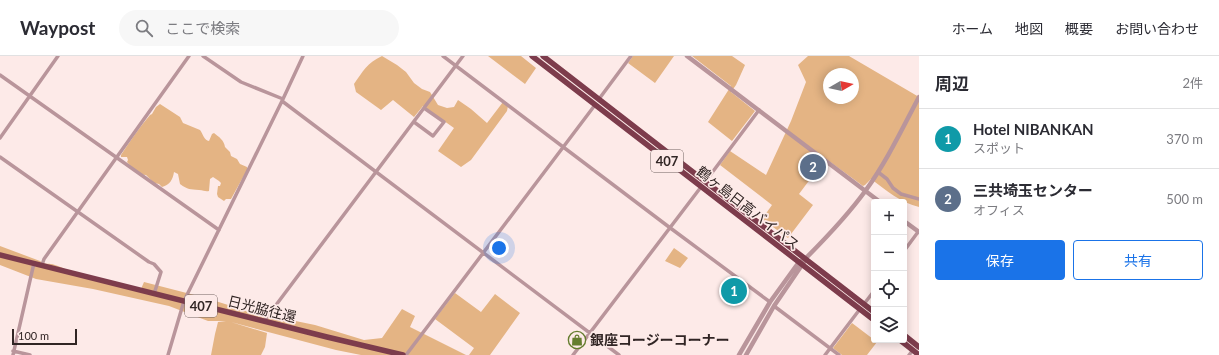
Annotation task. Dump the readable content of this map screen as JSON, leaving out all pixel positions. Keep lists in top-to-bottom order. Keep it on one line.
{"streets":{"highway":["407","鶴ヶ島日高バイパス","日光脇往還"]},"places":{"shop":["銀座コージーコーナー"]},"scale_bar":"100 m","north":"right","page":{"header":"Waypost","search":"ここで検索","nav":["ホーム","地図","概要","お問い合わせ"],"heading":["周辺","2件"],"list":[{"mark":"1","name":"Hotel NIBANKAN","note":"スポット","value":"370 m"},{"mark":"2","name":"三共埼玉センター","note":"オフィス","value":"500 m"}],"pins":["2","1"],"map_buttons":["+","−"],"buttons":["保存","共有"],"scale":"100 m"}}
